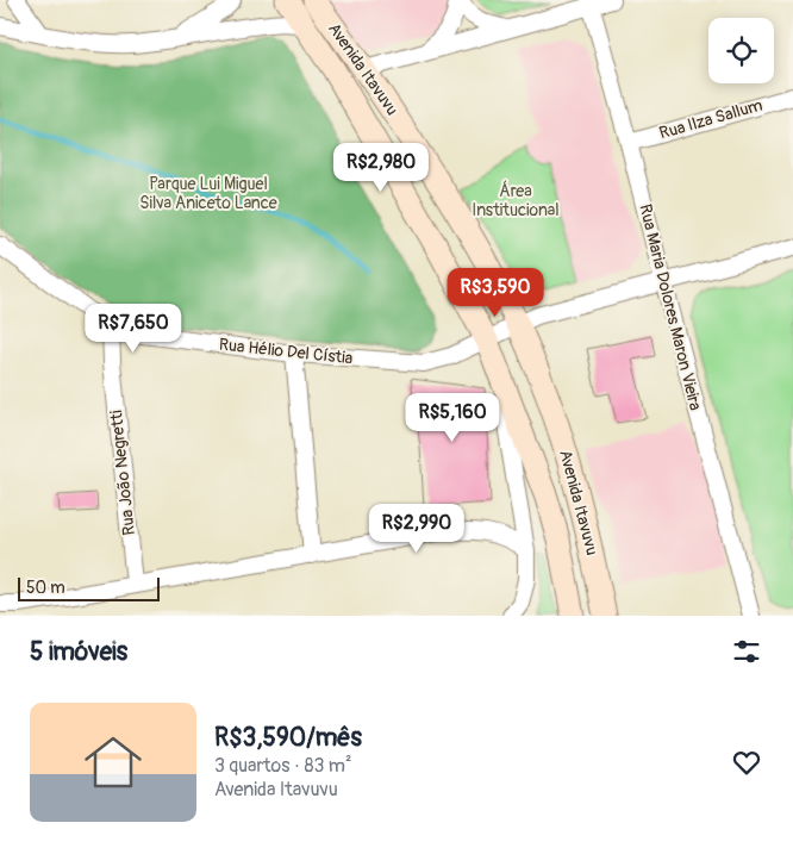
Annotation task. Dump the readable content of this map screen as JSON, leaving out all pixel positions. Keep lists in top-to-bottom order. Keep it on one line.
{"streets":{"main road":["Avenida Itavuvu"],"street":["Rua Ilza Sallum","Rua Maria Dolores Maron Vieira","Rua Hélio Del Cístia","Rua João Negretti"]},"crossings":[["Avenida Itavuvu","Rua Hélio Del Cístia"],["Rua Ilza Sallum","Rua Maria Dolores Maron Vieira"],["Rua Hélio Del Cístia","Rua João Negretti"]],"parks":["Parque Lui Miguel Silva Aniceto Lance","Área Institucional"],"scale_bar":"50 m","page":{"price":["R$2,980","R$3,590","R$7,650","R$5,160","R$2,990"],"scale":"50 m","heading":"5 imóveis","list":[{"name":"R$3,590/mês","note":"3 quartos · 83 m² · Avenida Itavuvu"}]}}
